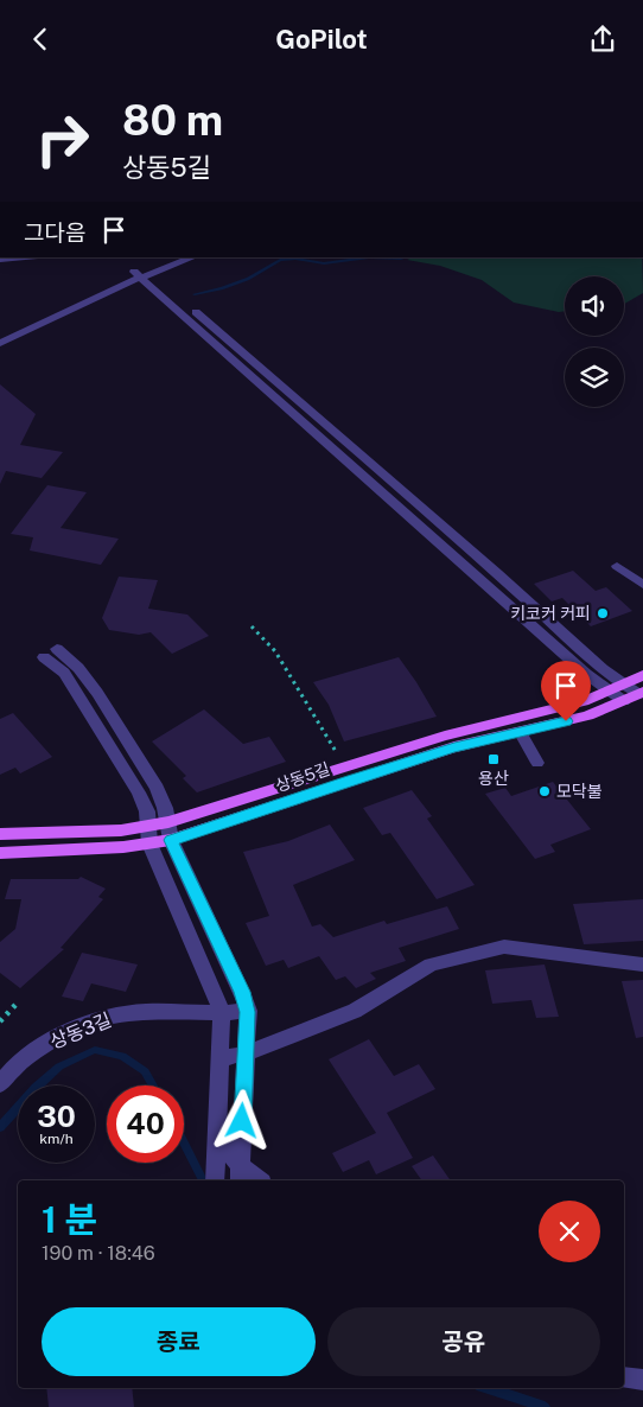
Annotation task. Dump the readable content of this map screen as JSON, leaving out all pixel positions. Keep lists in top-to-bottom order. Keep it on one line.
{"streets":{"main road":["상동5길"],"street":["상동3길"]},"places":{"other":["키코커 커피","모닥불"],"transit":["용산"]},"page":{"header":"GoPilot","turn":["80 m","상동5길"],"then":"그다음","speed":"30 km/h","limit":"40","heading":["1 분","190 m · 18:46"],"buttons":["종료","공유"]}}
